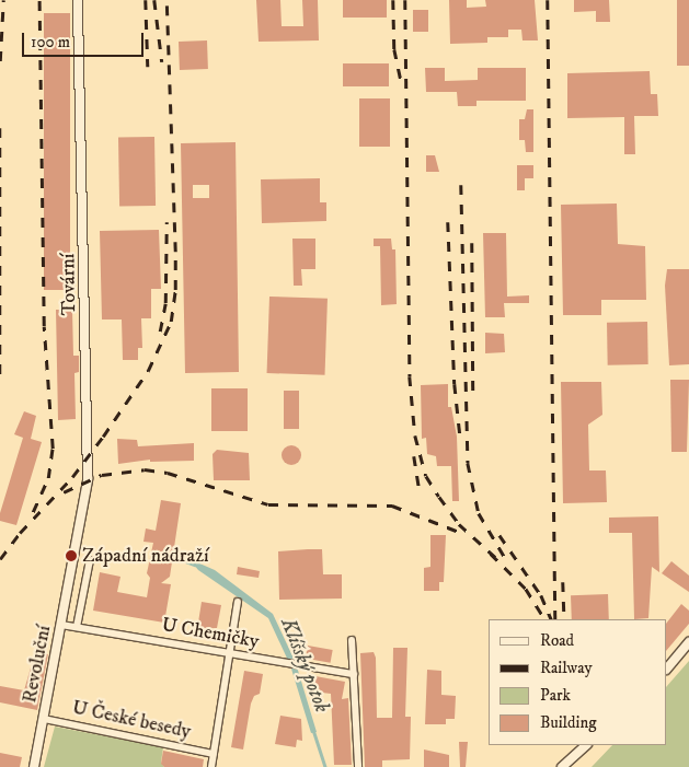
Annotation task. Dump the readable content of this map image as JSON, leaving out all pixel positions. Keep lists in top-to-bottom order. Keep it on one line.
{"streets":{"street":["Tovární","U Chemičky","Revoluční","U České besedy"]},"crossings":[["Tovární","Revoluční"],["U Chemičky","Revoluční"],["Revoluční","U České besedy"]],"water":["Klíšský potok"],"places":["Západní nádraží"],"legend":["Road","Railway","Park","Building"],"scale_bar":"100 m"}
